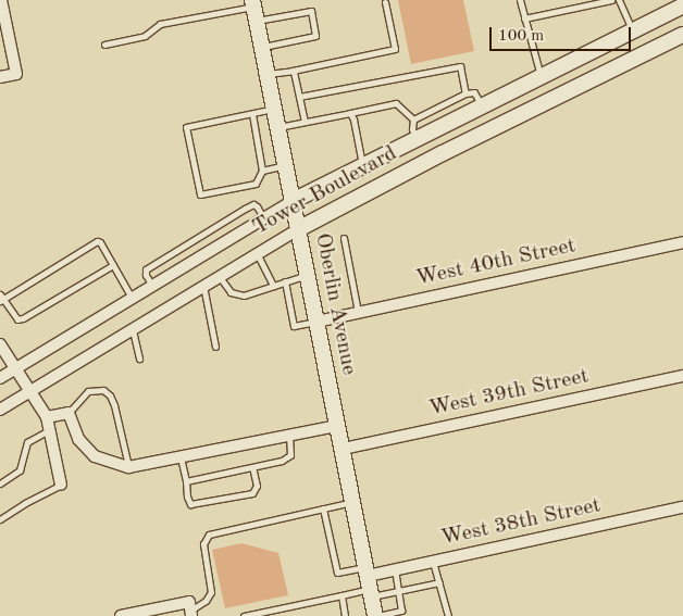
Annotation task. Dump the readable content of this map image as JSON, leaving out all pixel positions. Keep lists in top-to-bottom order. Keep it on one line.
{"streets":{"street":["Tower Boulevard","West 40th Street","Oberlin Avenue","West 39th Street","West 38th Street"]},"crossings":[["Tower Boulevard","Oberlin Avenue"],["West 40th Street","Oberlin Avenue"],["Oberlin Avenue","West 39th Street"],["Oberlin Avenue","West 38th Street"]],"scale_bar":"100 m"}
